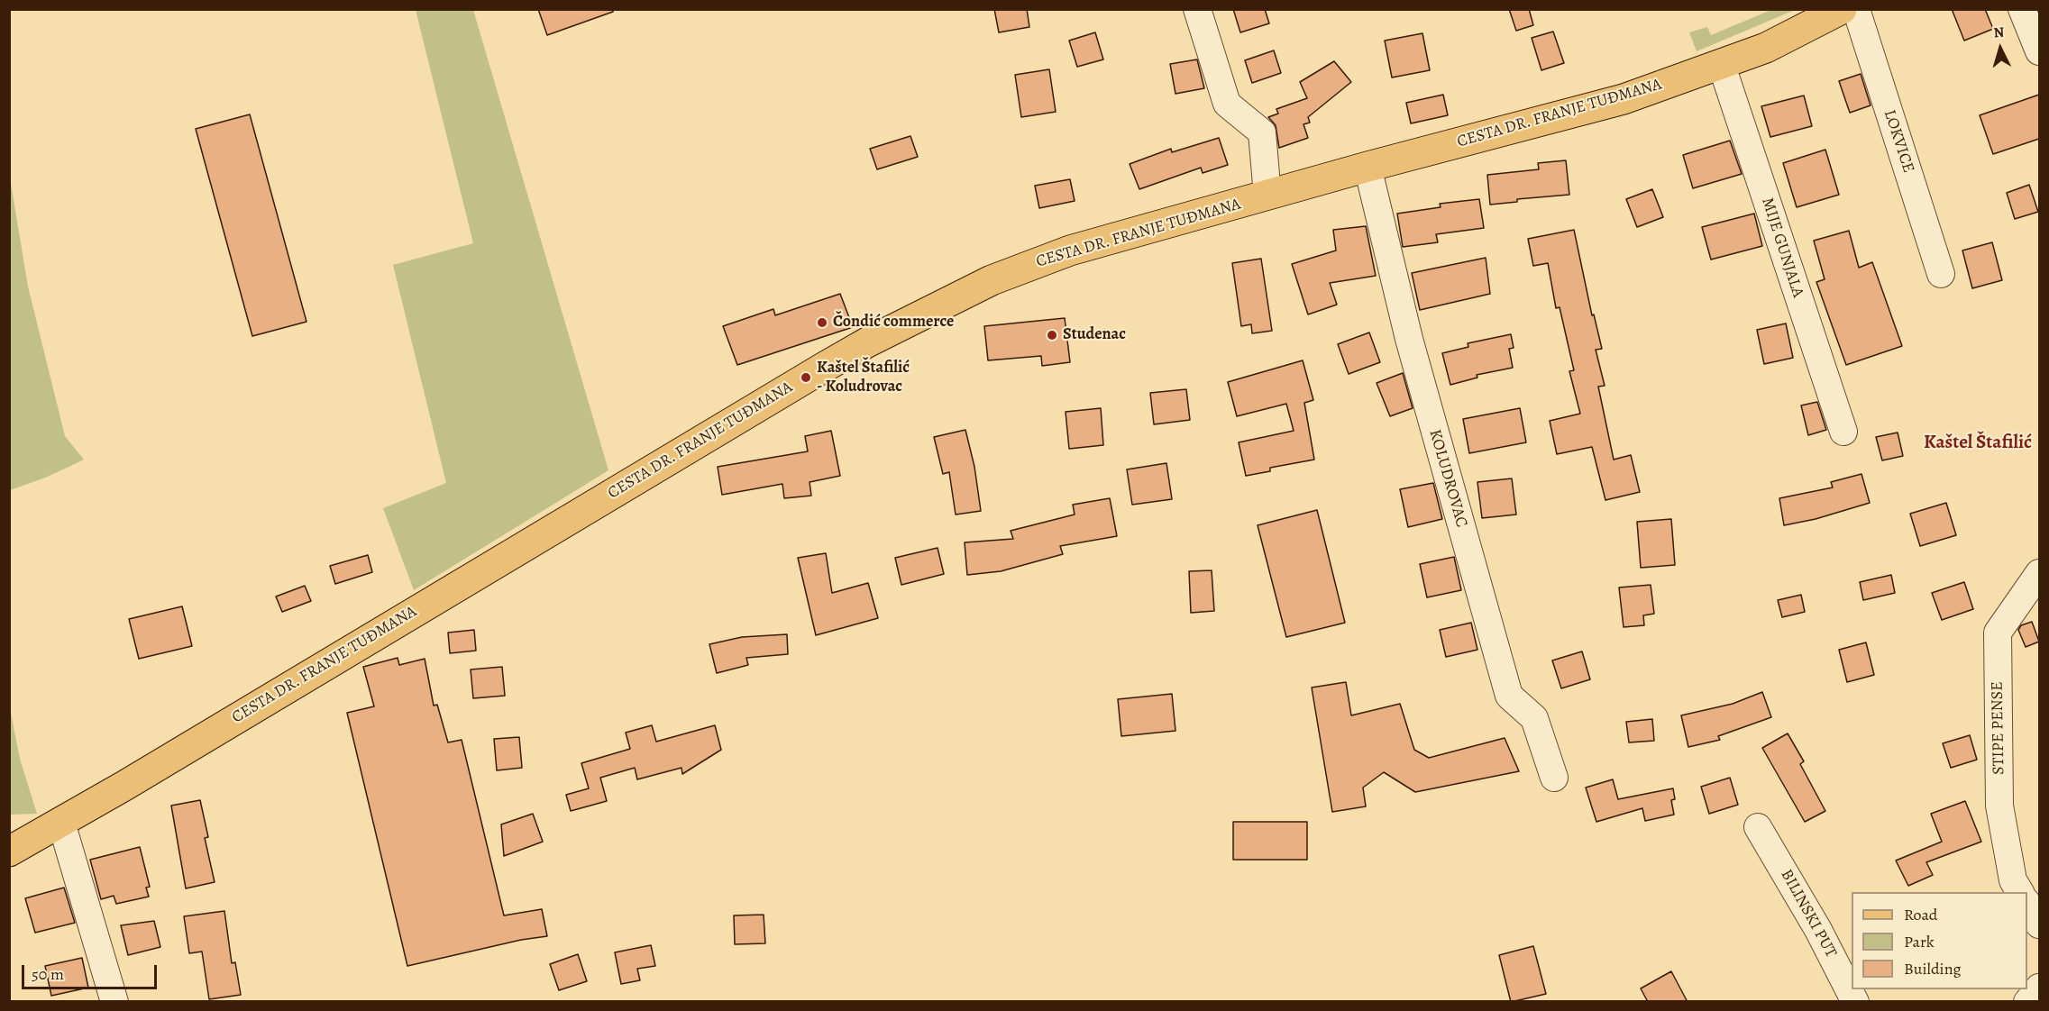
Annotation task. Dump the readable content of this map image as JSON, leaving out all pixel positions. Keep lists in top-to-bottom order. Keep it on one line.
{"streets":{"main road":["CESTA DR. FRANJE TUĐMANA"],"street":["LOKVICE","MIJE GUNJALA","KOLUDROVAC","STIPE PENSE","BILINSKI PUT"]},"crossings":[["CESTA DR. FRANJE TUĐMANA","MIJE GUNJALA"],["CESTA DR. FRANJE TUĐMANA","KOLUDROVAC"]],"districts":["Kaštel Štafilić"],"places":["Čondić commerce","Studenac","Kaštel Štafilić - Koludrovac"],"legend":["Road","Park","Building"],"scale_bar":"50 m","north":"top"}
